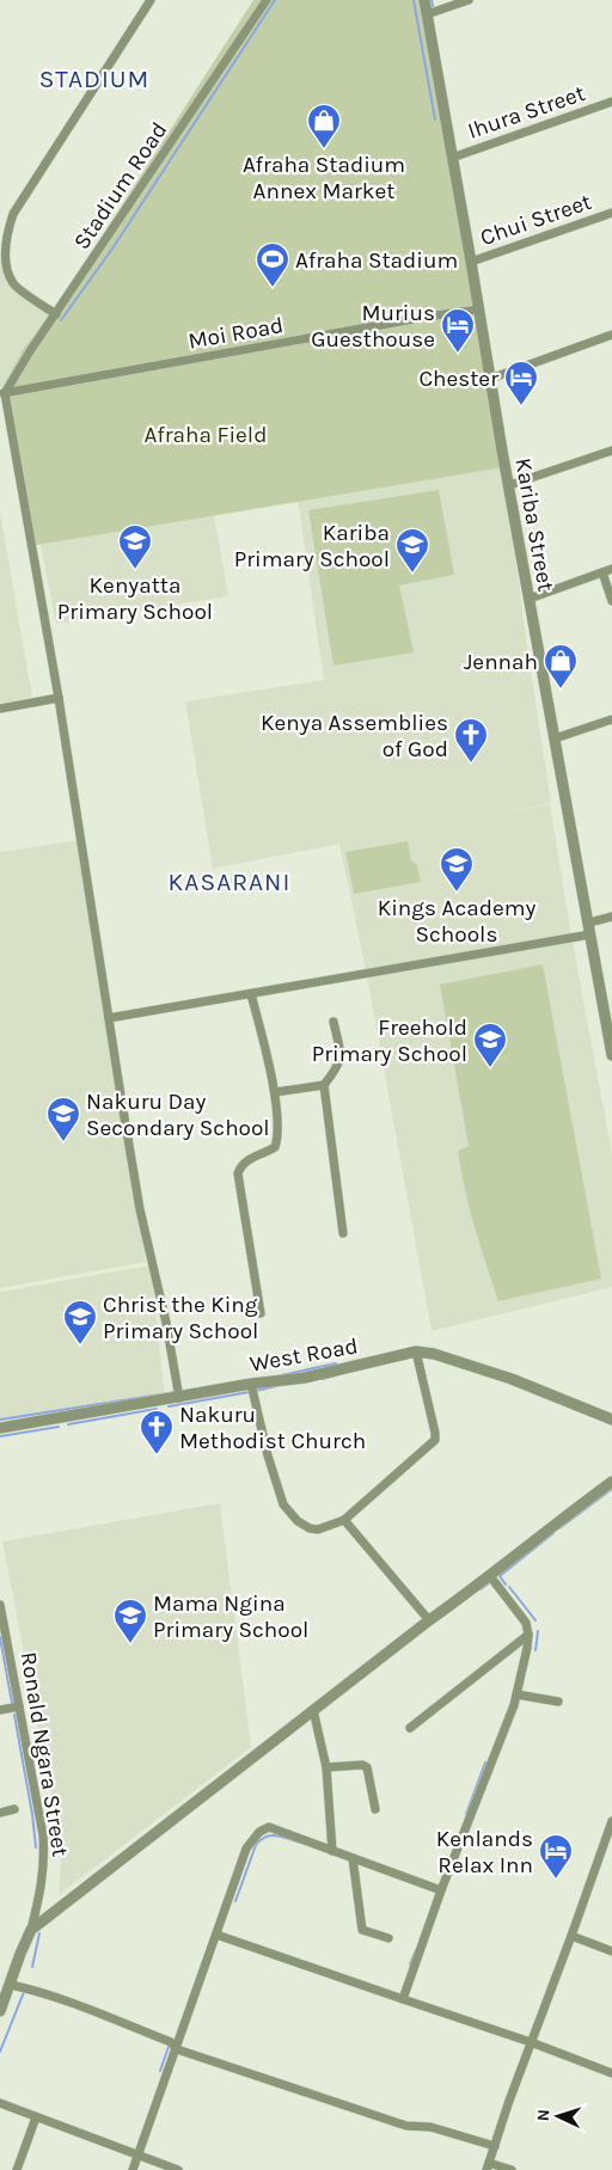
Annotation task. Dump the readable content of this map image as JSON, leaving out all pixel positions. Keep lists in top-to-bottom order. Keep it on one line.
{"streets":{"street":["Ihura Street","Stadium Road","Chui Street","Moi Road","Kariba Street","West Road","Ronald Ngara Street"]},"crossings":[["Ihura Street","Kariba Street"],["Stadium Road","Moi Road"],["Chui Street","Kariba Street"],["Moi Road","Kariba Street"]],"districts":["STADIUM","KASARANI"],"parks":["Afraha Field"],"places":{"shop":["Afraha Stadium Annex Market","Jennah"],"sports":["Afraha Stadium"],"hotel":["Murius Guesthouse","Chester","Kenlands Relax Inn"],"school or university":["Kenyatta Primary School","Kariba Primary School","Kings Academy Schools","Freehold Primary School","Nakuru Day Secondary School","Christ the King Primary School","Mama Ngina Primary School"],"church":["Kenya Assemblies of God","Nakuru Methodist Church"]},"north":"left"}
